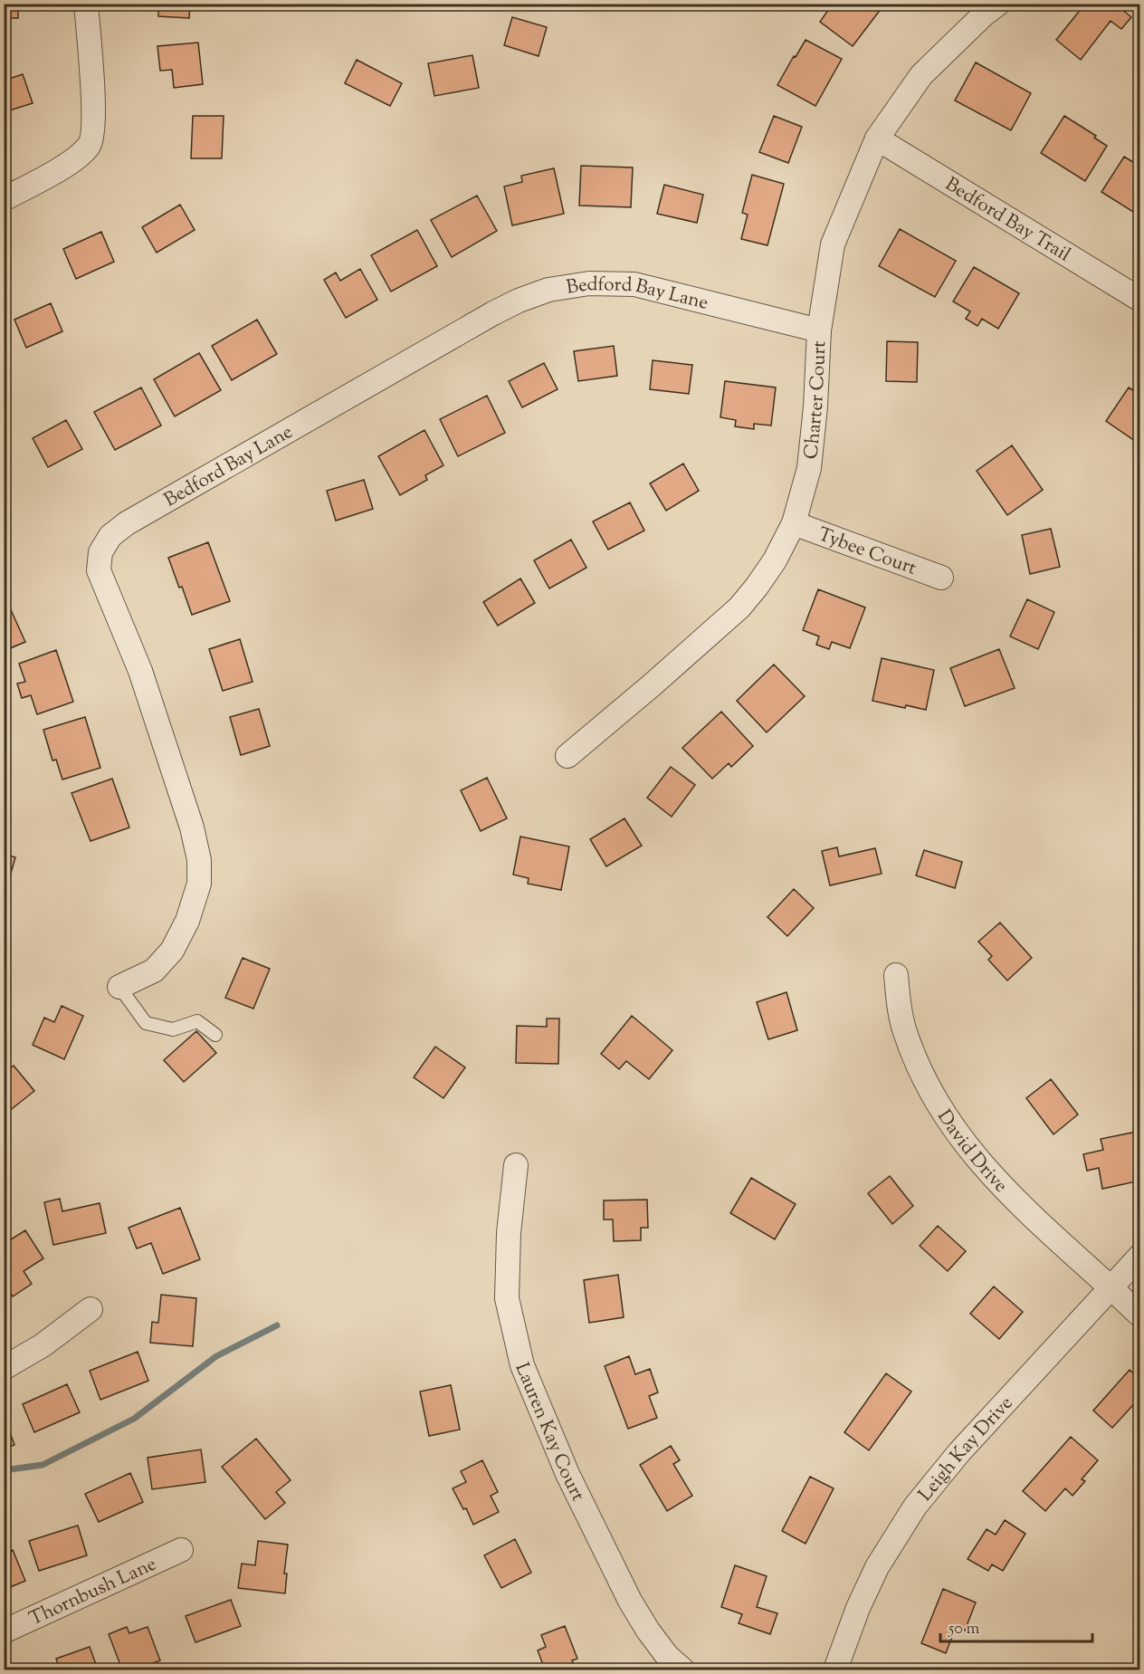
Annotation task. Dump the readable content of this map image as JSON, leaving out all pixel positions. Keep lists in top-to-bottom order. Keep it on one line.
{"streets":{"street":["Bedford Bay Trail","Bedford Bay Lane","Charter Court","Tybee Court","David Drive","Lauren Kay Court","Leigh Kay Drive","Thornbush Lane"]},"crossings":[["Bedford Bay Trail","Charter Court"],["Bedford Bay Lane","Charter Court"],["Charter Court","Tybee Court"],["David Drive","Leigh Kay Drive"]],"scale_bar":"50 m"}
